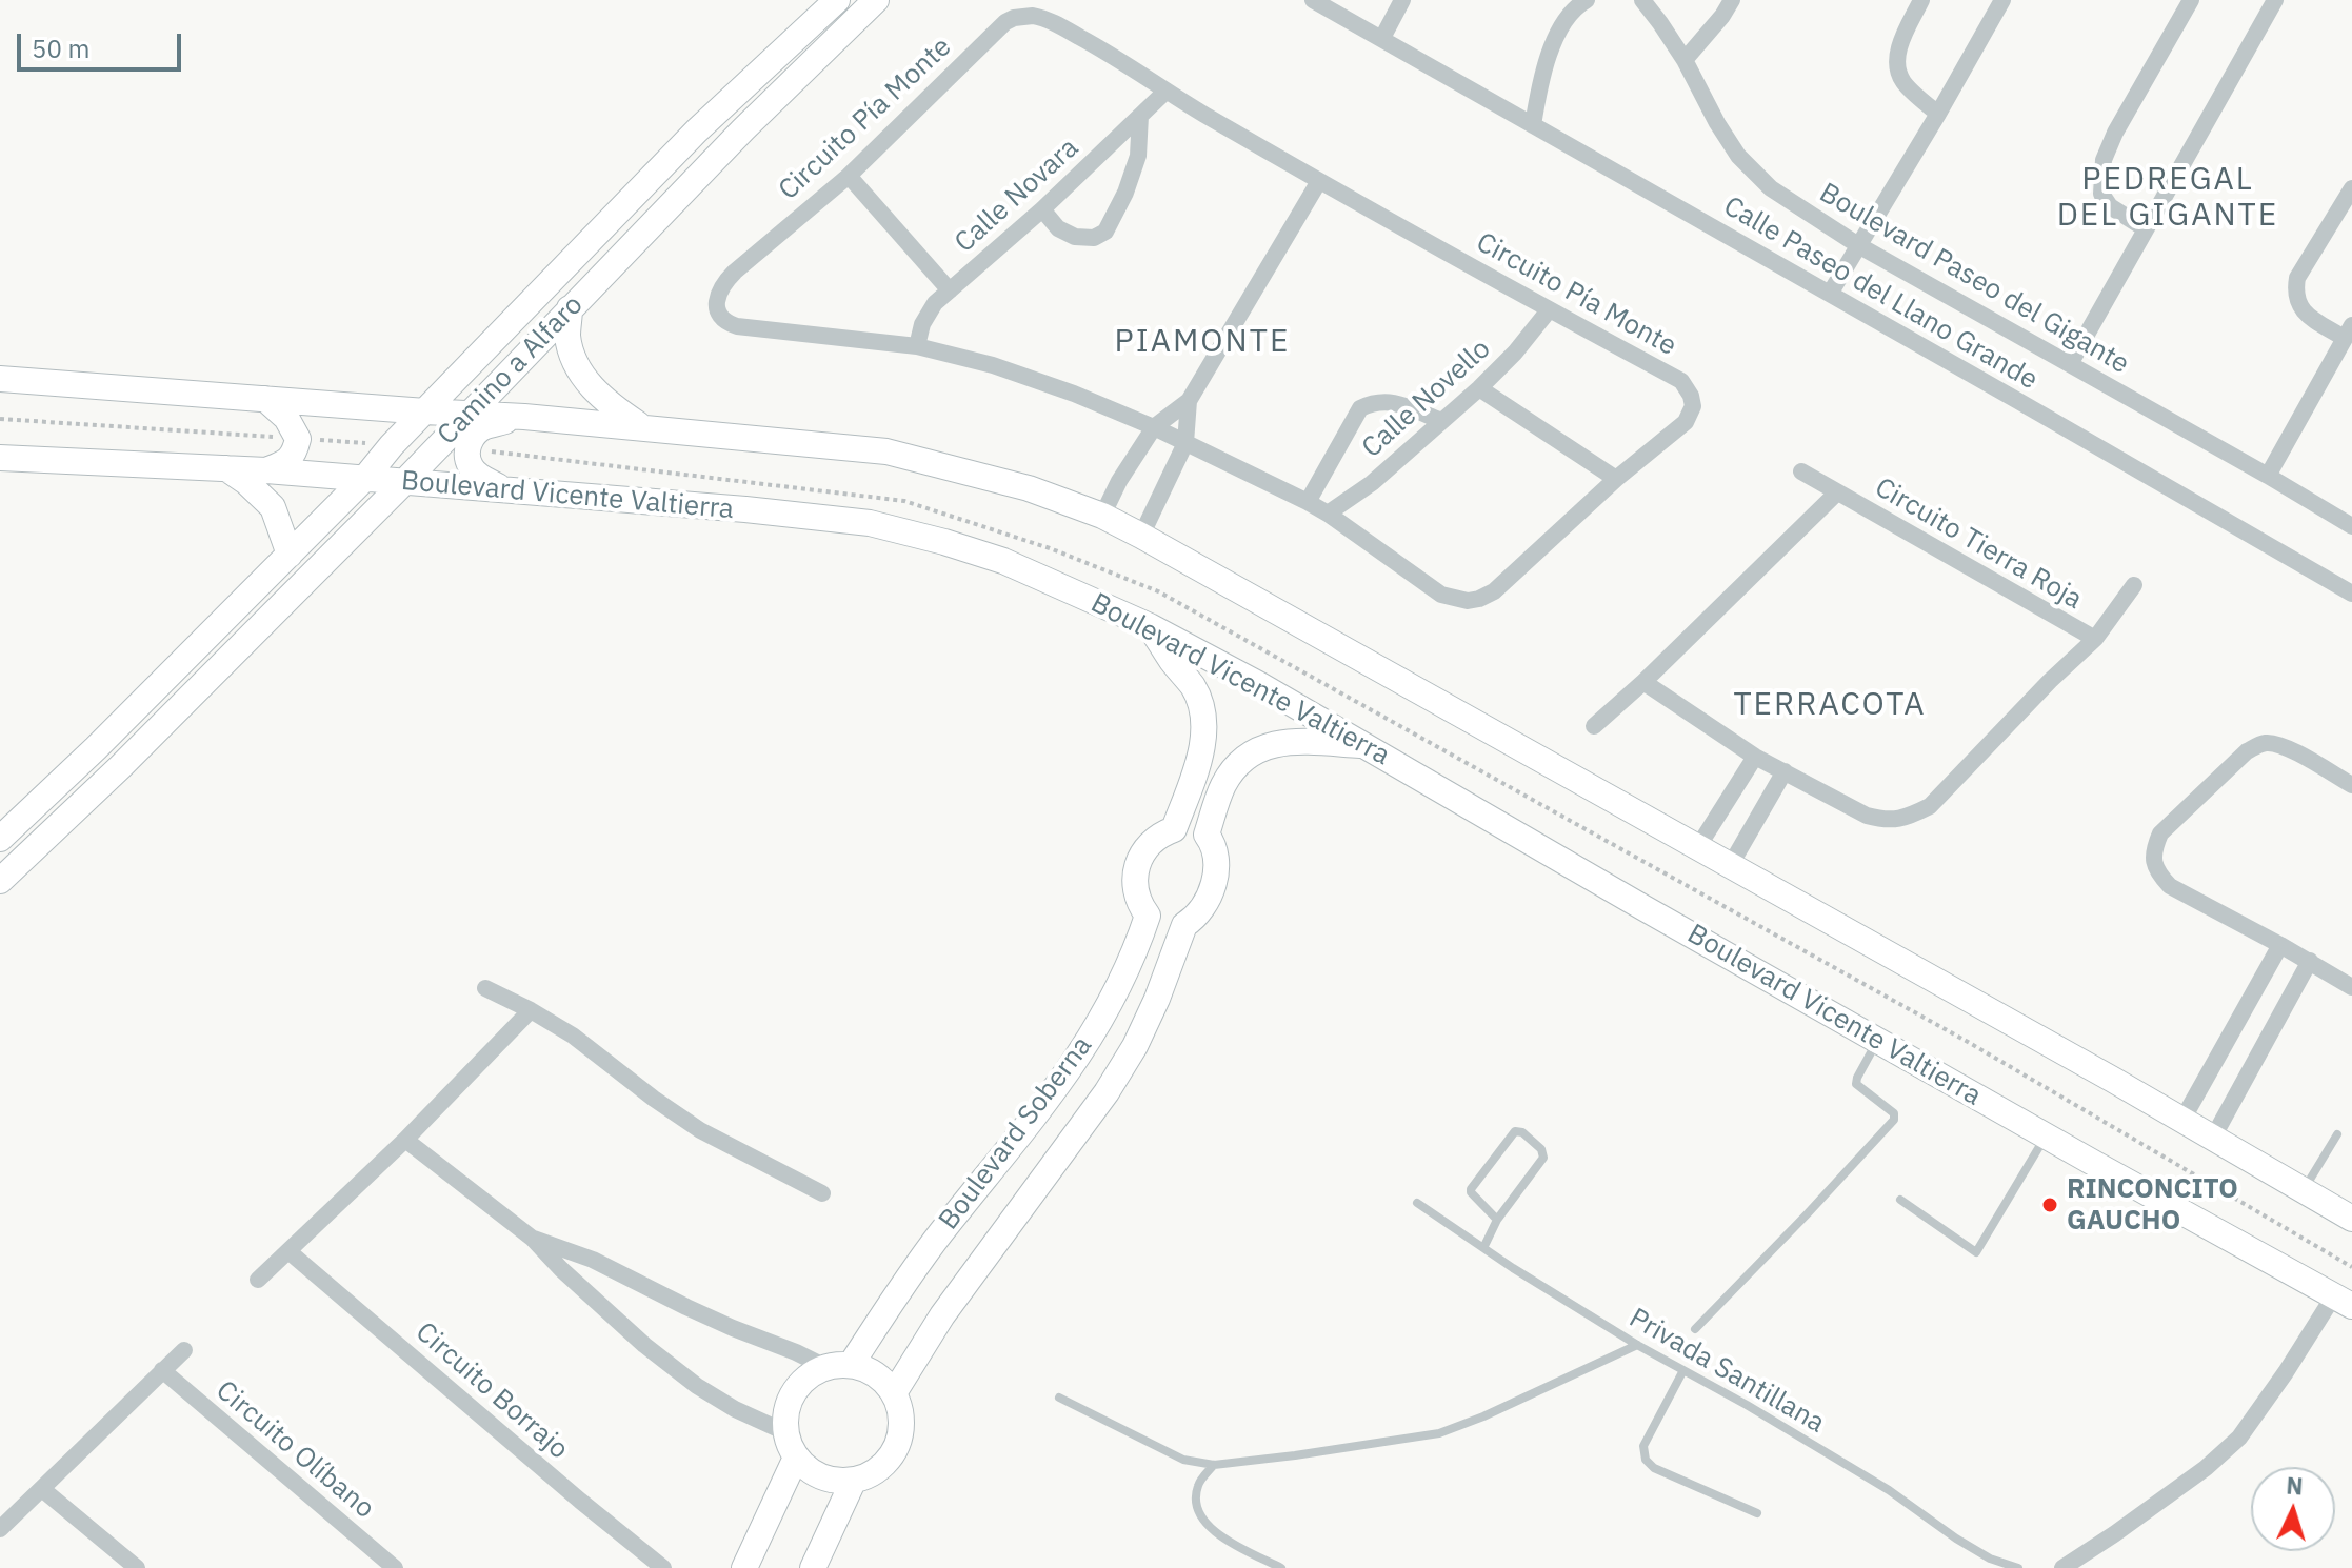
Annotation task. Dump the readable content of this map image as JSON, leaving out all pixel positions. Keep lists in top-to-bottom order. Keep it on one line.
{"streets":{"main road":["Camino a Alfaro","Boulevard Vicente Valtierra","Boulevard Soberna"],"street":["Circuito Pía Monte","Calle Novara","Boulevard Paseo del Gigante","Calle Paseo del Llano Grande","Calle Novello","Circuito Tierra Roja","Circuito Borrajo","Circuito Olíbano"],"lane":["Privada Santillana"]},"crossings":[["Circuito Pía Monte","Calle Novara"],["Circuito Pía Monte","Calle Novello"],["Camino a Alfaro","Boulevard Vicente Valtierra"],["Boulevard Vicente Valtierra","Boulevard Soberna"]],"districts":["PEDREGAL DEL GIGANTE","PIAMONTE","TERRACOTA"],"places":["RINCONCITO GAUCHO"],"scale_bar":"50 m","north":"top"}
